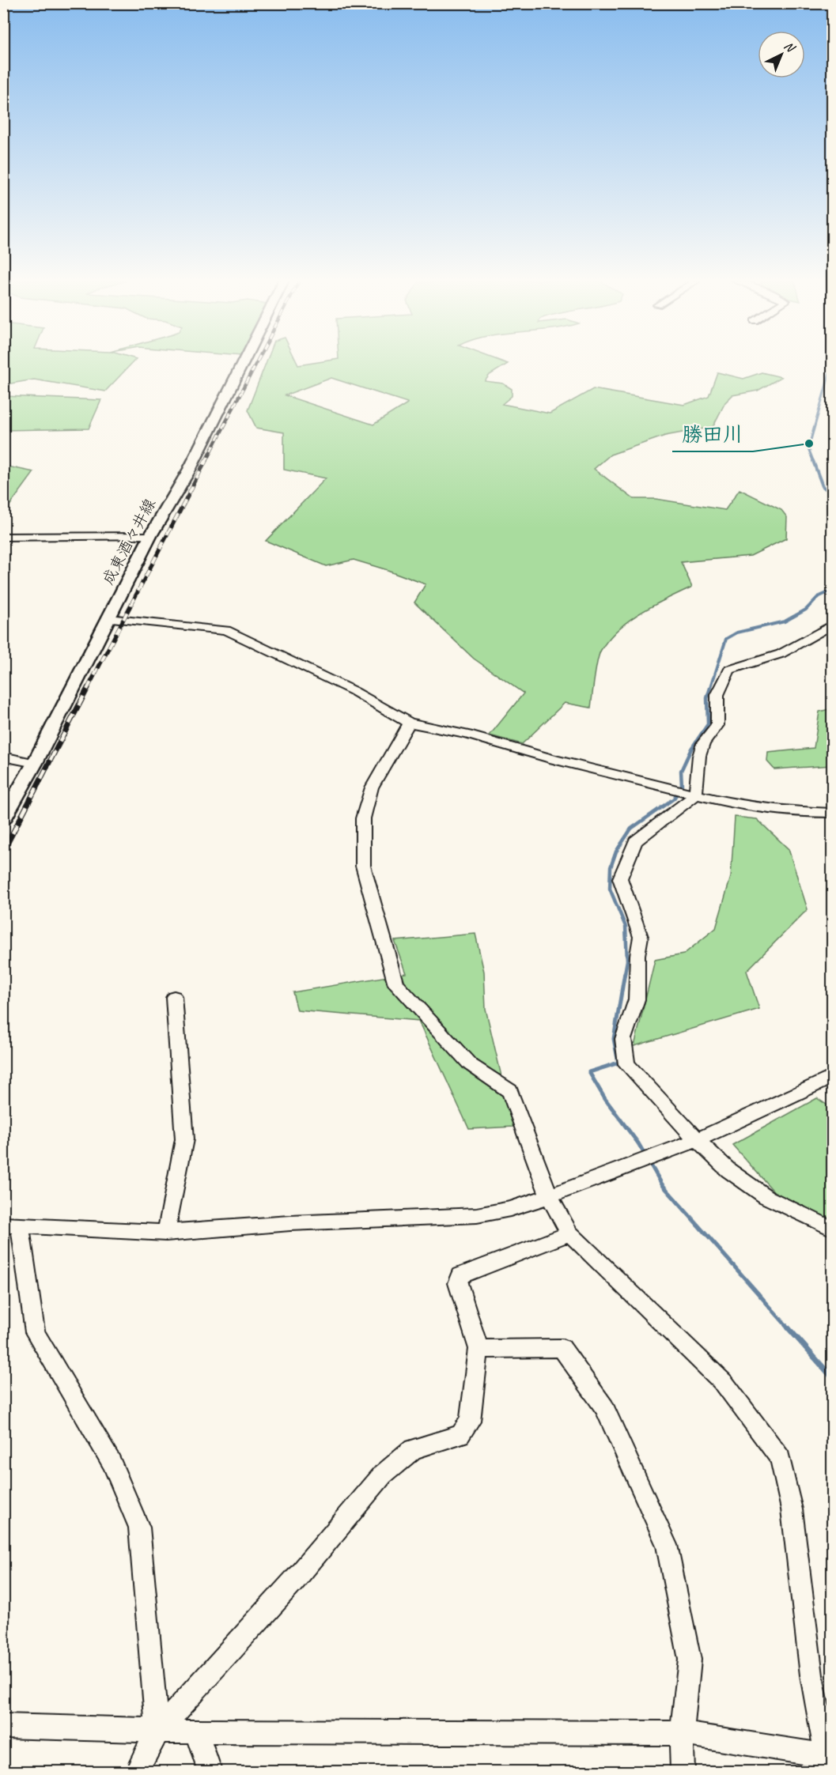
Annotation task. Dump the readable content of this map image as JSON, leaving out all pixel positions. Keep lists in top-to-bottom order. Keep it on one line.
{"streets":{"main road":["成東酒々井線"]},"places":["勝田川"],"north":"top right"}
